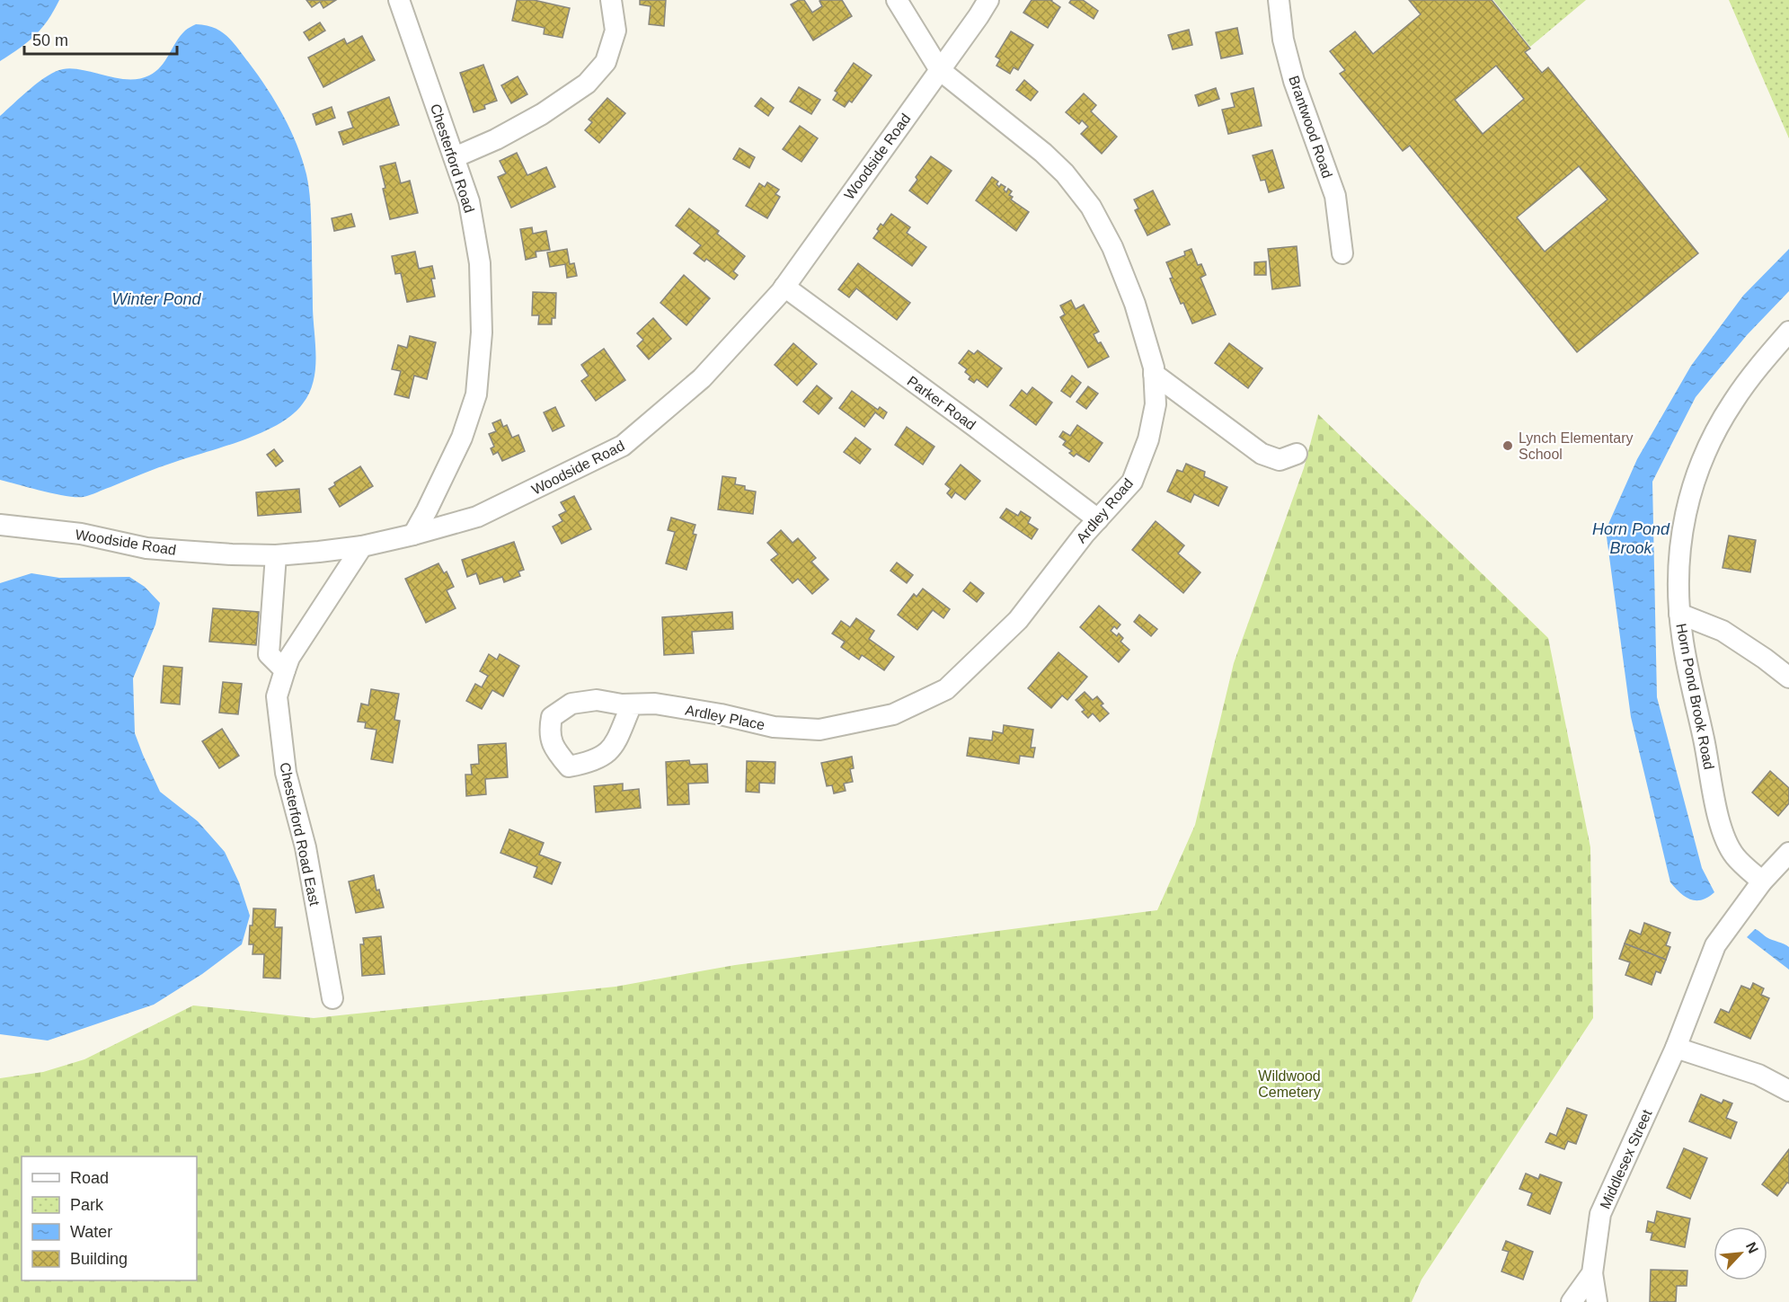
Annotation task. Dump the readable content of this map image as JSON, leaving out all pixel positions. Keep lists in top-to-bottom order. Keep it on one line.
{"streets":{"street":["Brantwood Road","Woodside Road","Chesterford Road","Parker Road","Ardley Road","Horn Pond Brook Road","Ardley Place","Chesterford Road East","Middlesex Street"]},"crossings":[["Woodside Road","Chesterford Road"],["Woodside Road","Parker Road"],["Woodside Road","Ardley Road"],["Woodside Road","Chesterford Road East"],["Parker Road","Ardley Road"],["Ardley Road","Ardley Place"],["Horn Pond Brook Road","Middlesex Street"]],"water":["Winter Pond","Horn Pond Brook"],"parks":["Wildwood Cemetery"],"places":["Lynch Elementary School"],"legend":["Road","Park","Water","Building"],"scale_bar":"50 m","north":"top right"}
